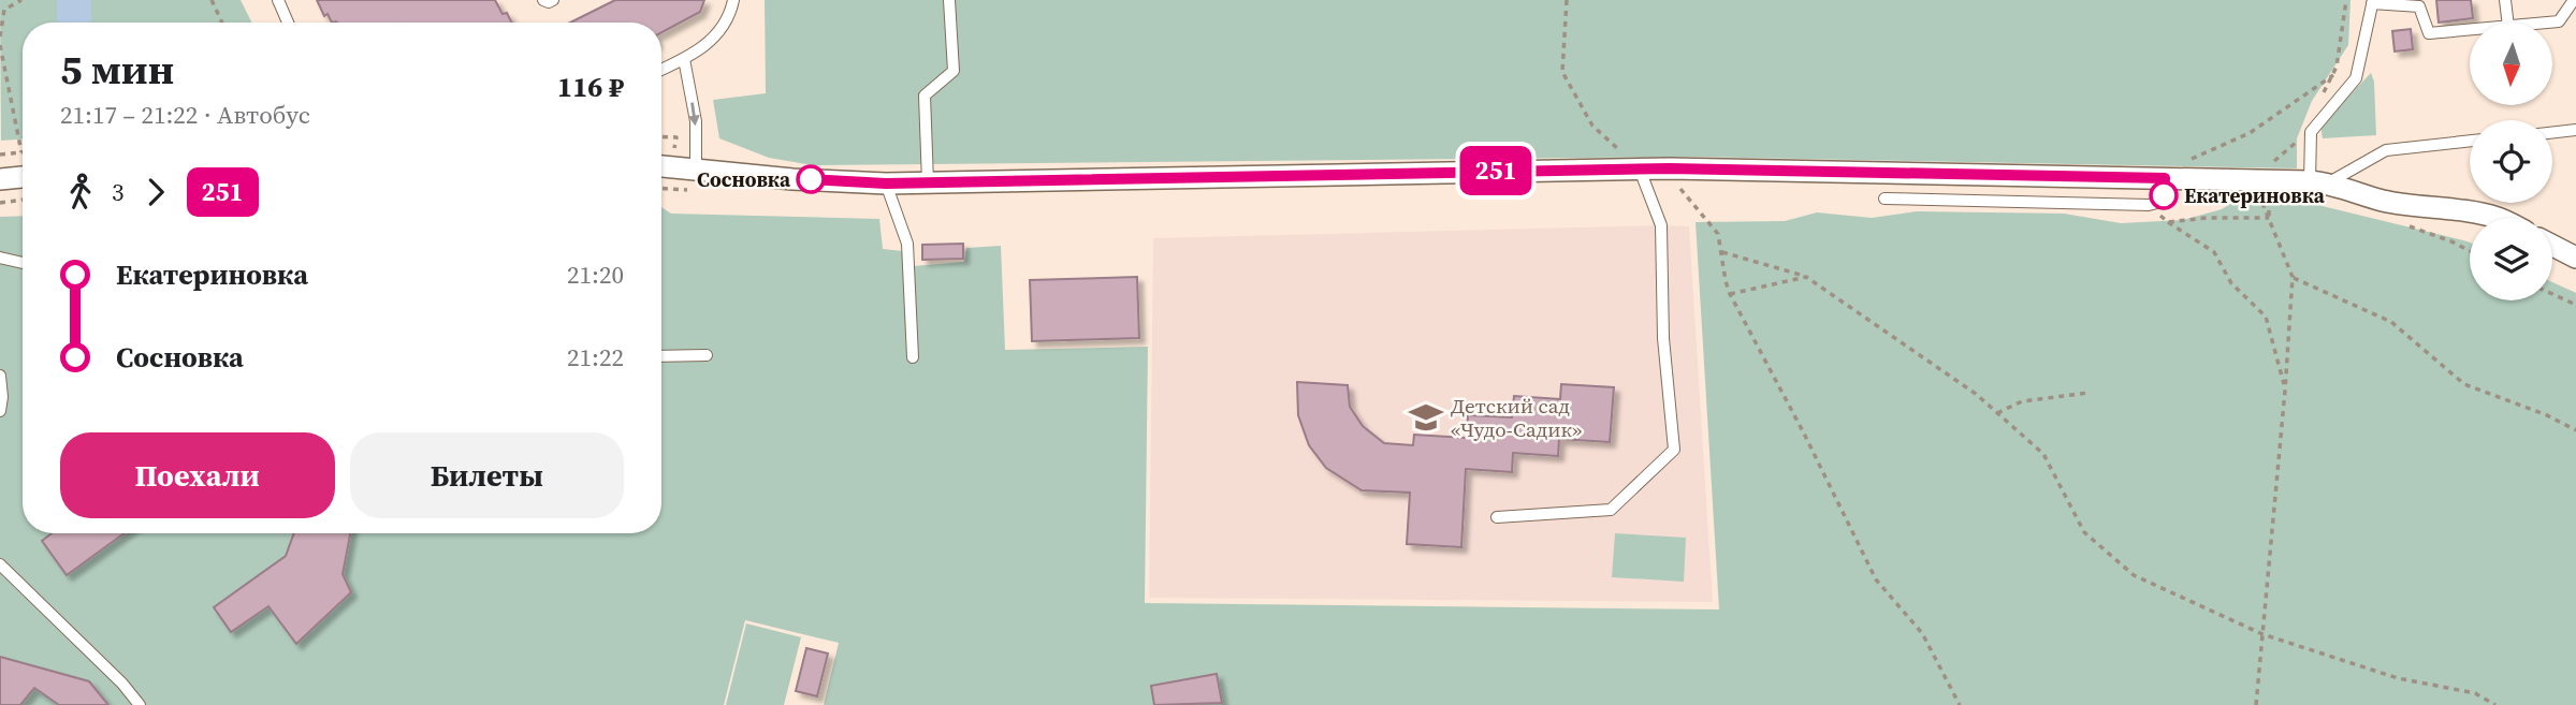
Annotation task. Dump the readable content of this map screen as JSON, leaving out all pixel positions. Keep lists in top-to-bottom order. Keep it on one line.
{"places":{"other":["Сосновка","Екатериновка"],"school or university":["Детский сад «Чудо-Садик»"]},"lines":["bus line 251"],"north":"bottom","page":{"on_map":"251","heading":["5 мин","21:17 – 21:22 · Автобус","116 ₽"],"legs":["3","251"],"list":[{"name":"Екатериновка","value":"21:20"},{"name":"Сосновка","value":"21:22"}],"buttons":["Поехали","Билеты"]}}
